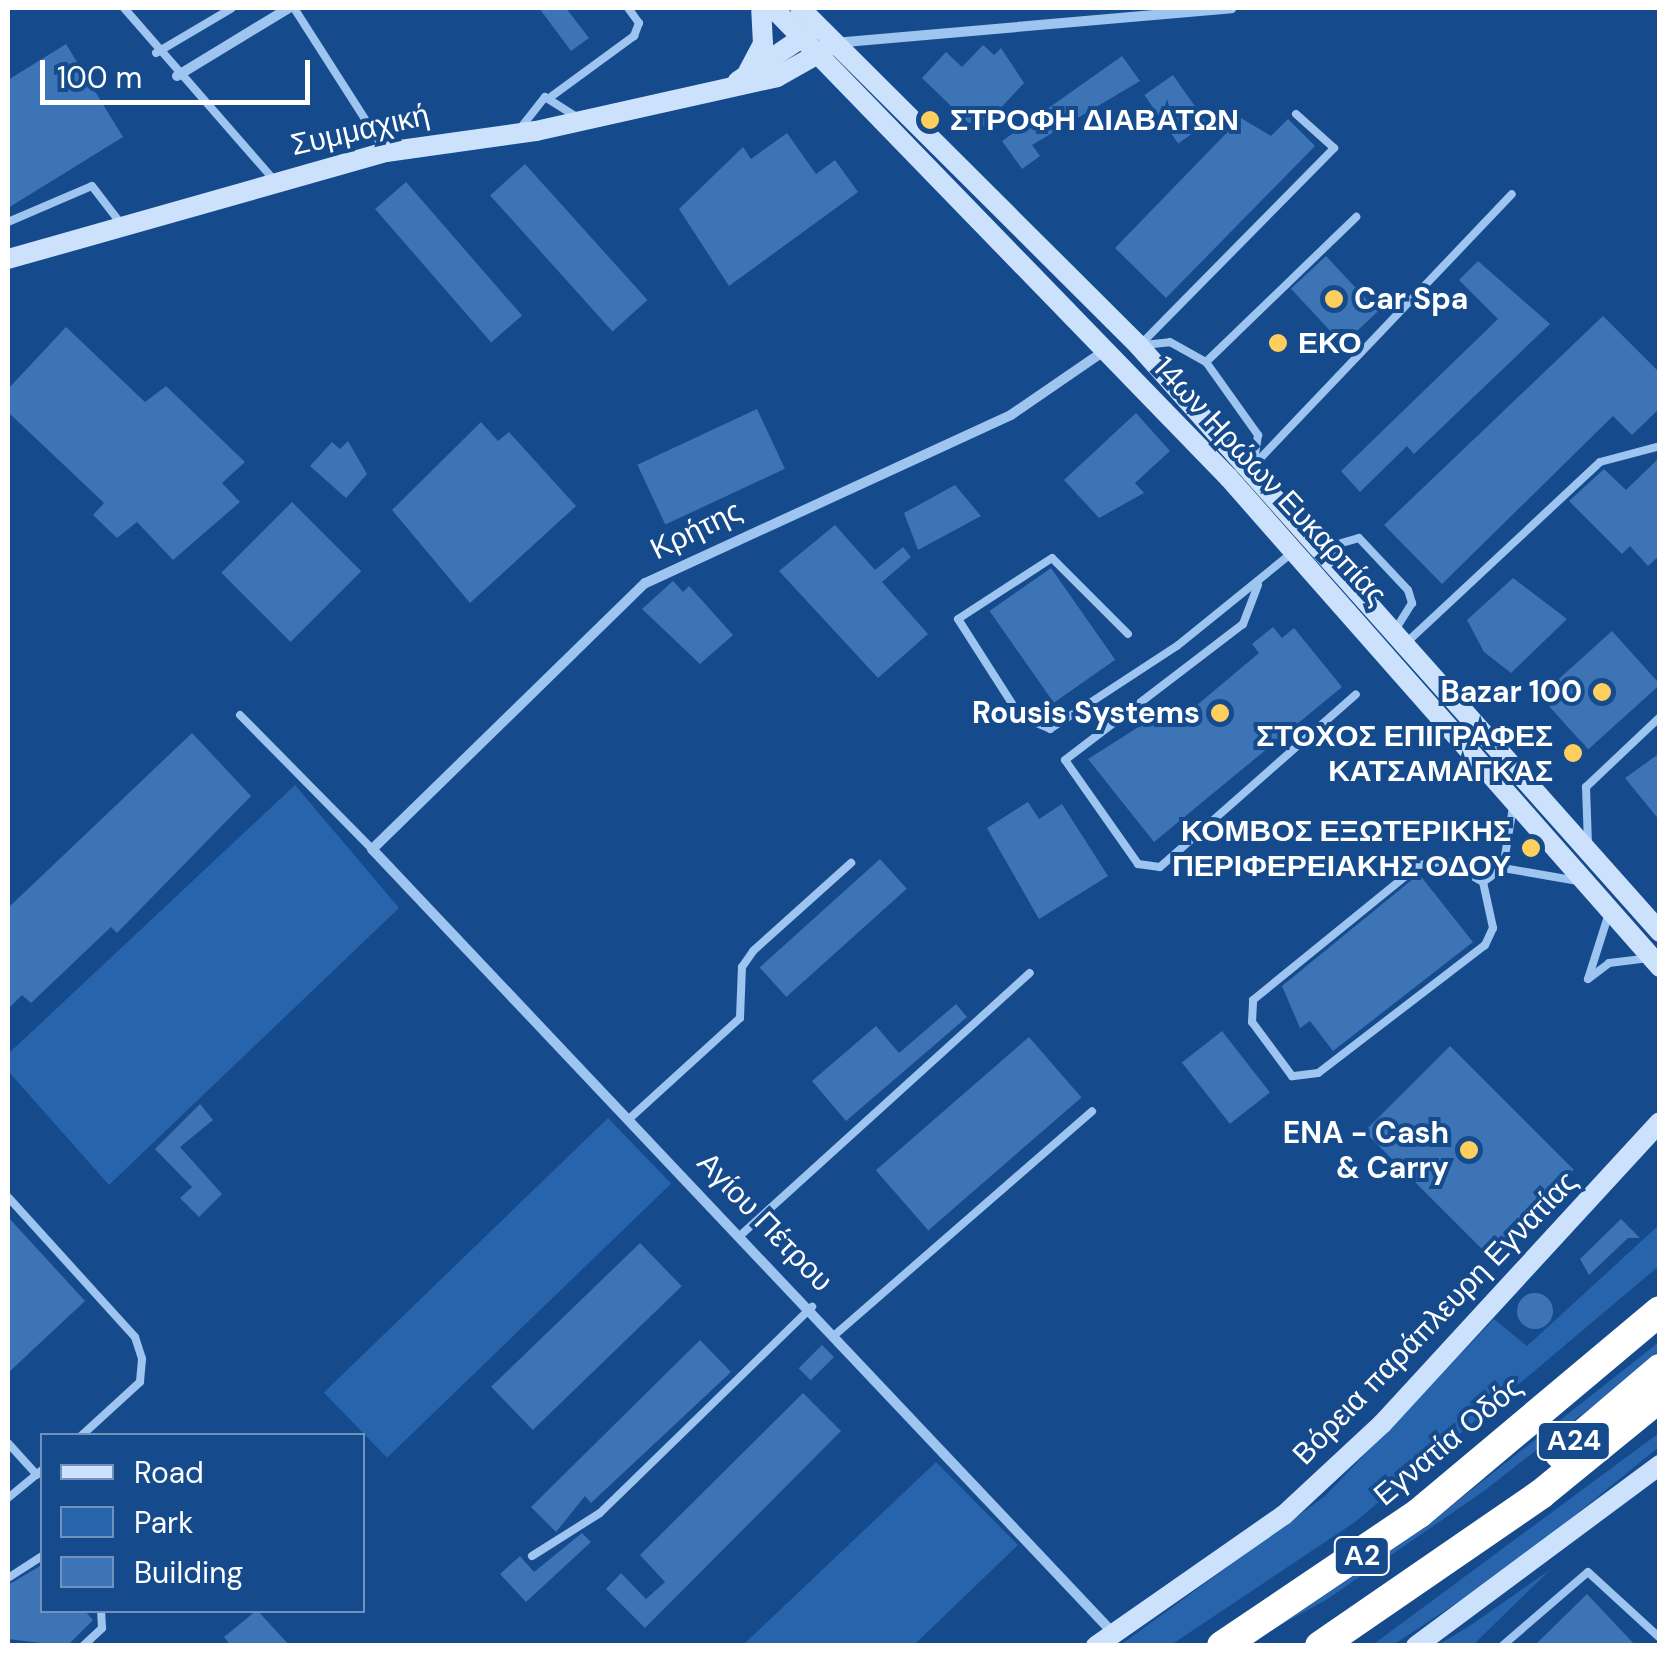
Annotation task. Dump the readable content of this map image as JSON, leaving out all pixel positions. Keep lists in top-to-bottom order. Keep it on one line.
{"streets":{"highway":["Εγνατία Οδός","Α24","Α2"],"main road":["Συμμαχική","14ων Ηρώων Ευκαρπίας","Βόρεια παράπλευρη Εγνατίας"],"street":["Κρήτης","Αγίου Πέτρου"]},"crossings":[["Συμμαχική","14ων Ηρώων Ευκαρπίας"],["14ων Ηρώων Ευκαρπίας","Κρήτης"],["Κρήτης","Αγίου Πέτρου"],["Αγίου Πέτρου","Βόρεια παράπλευρη Εγνατίας"],["Α24","Α2"]],"places":["ΣΤΡΟΦΗ ΔΙΑΒΑΤΩΝ","Car Spa","ΕΚΟ","Bazar 100","Rousis Systems","ΣΤΟΧΟΣ ΕΠΙΓΡΑΦΕΣ ΚΑΤΣΑΜΑΓΚΑΣ","ΚΟΜΒΟΣ ΕΞΩΤΕΡΙΚΗΣ ΠΕΡΙΦΕΡΕΙΑΚΗΣ ΟΔΟΥ","ENA - Cash & Carry"],"legend":["Road","Park","Building"],"scale_bar":"100 m"}
